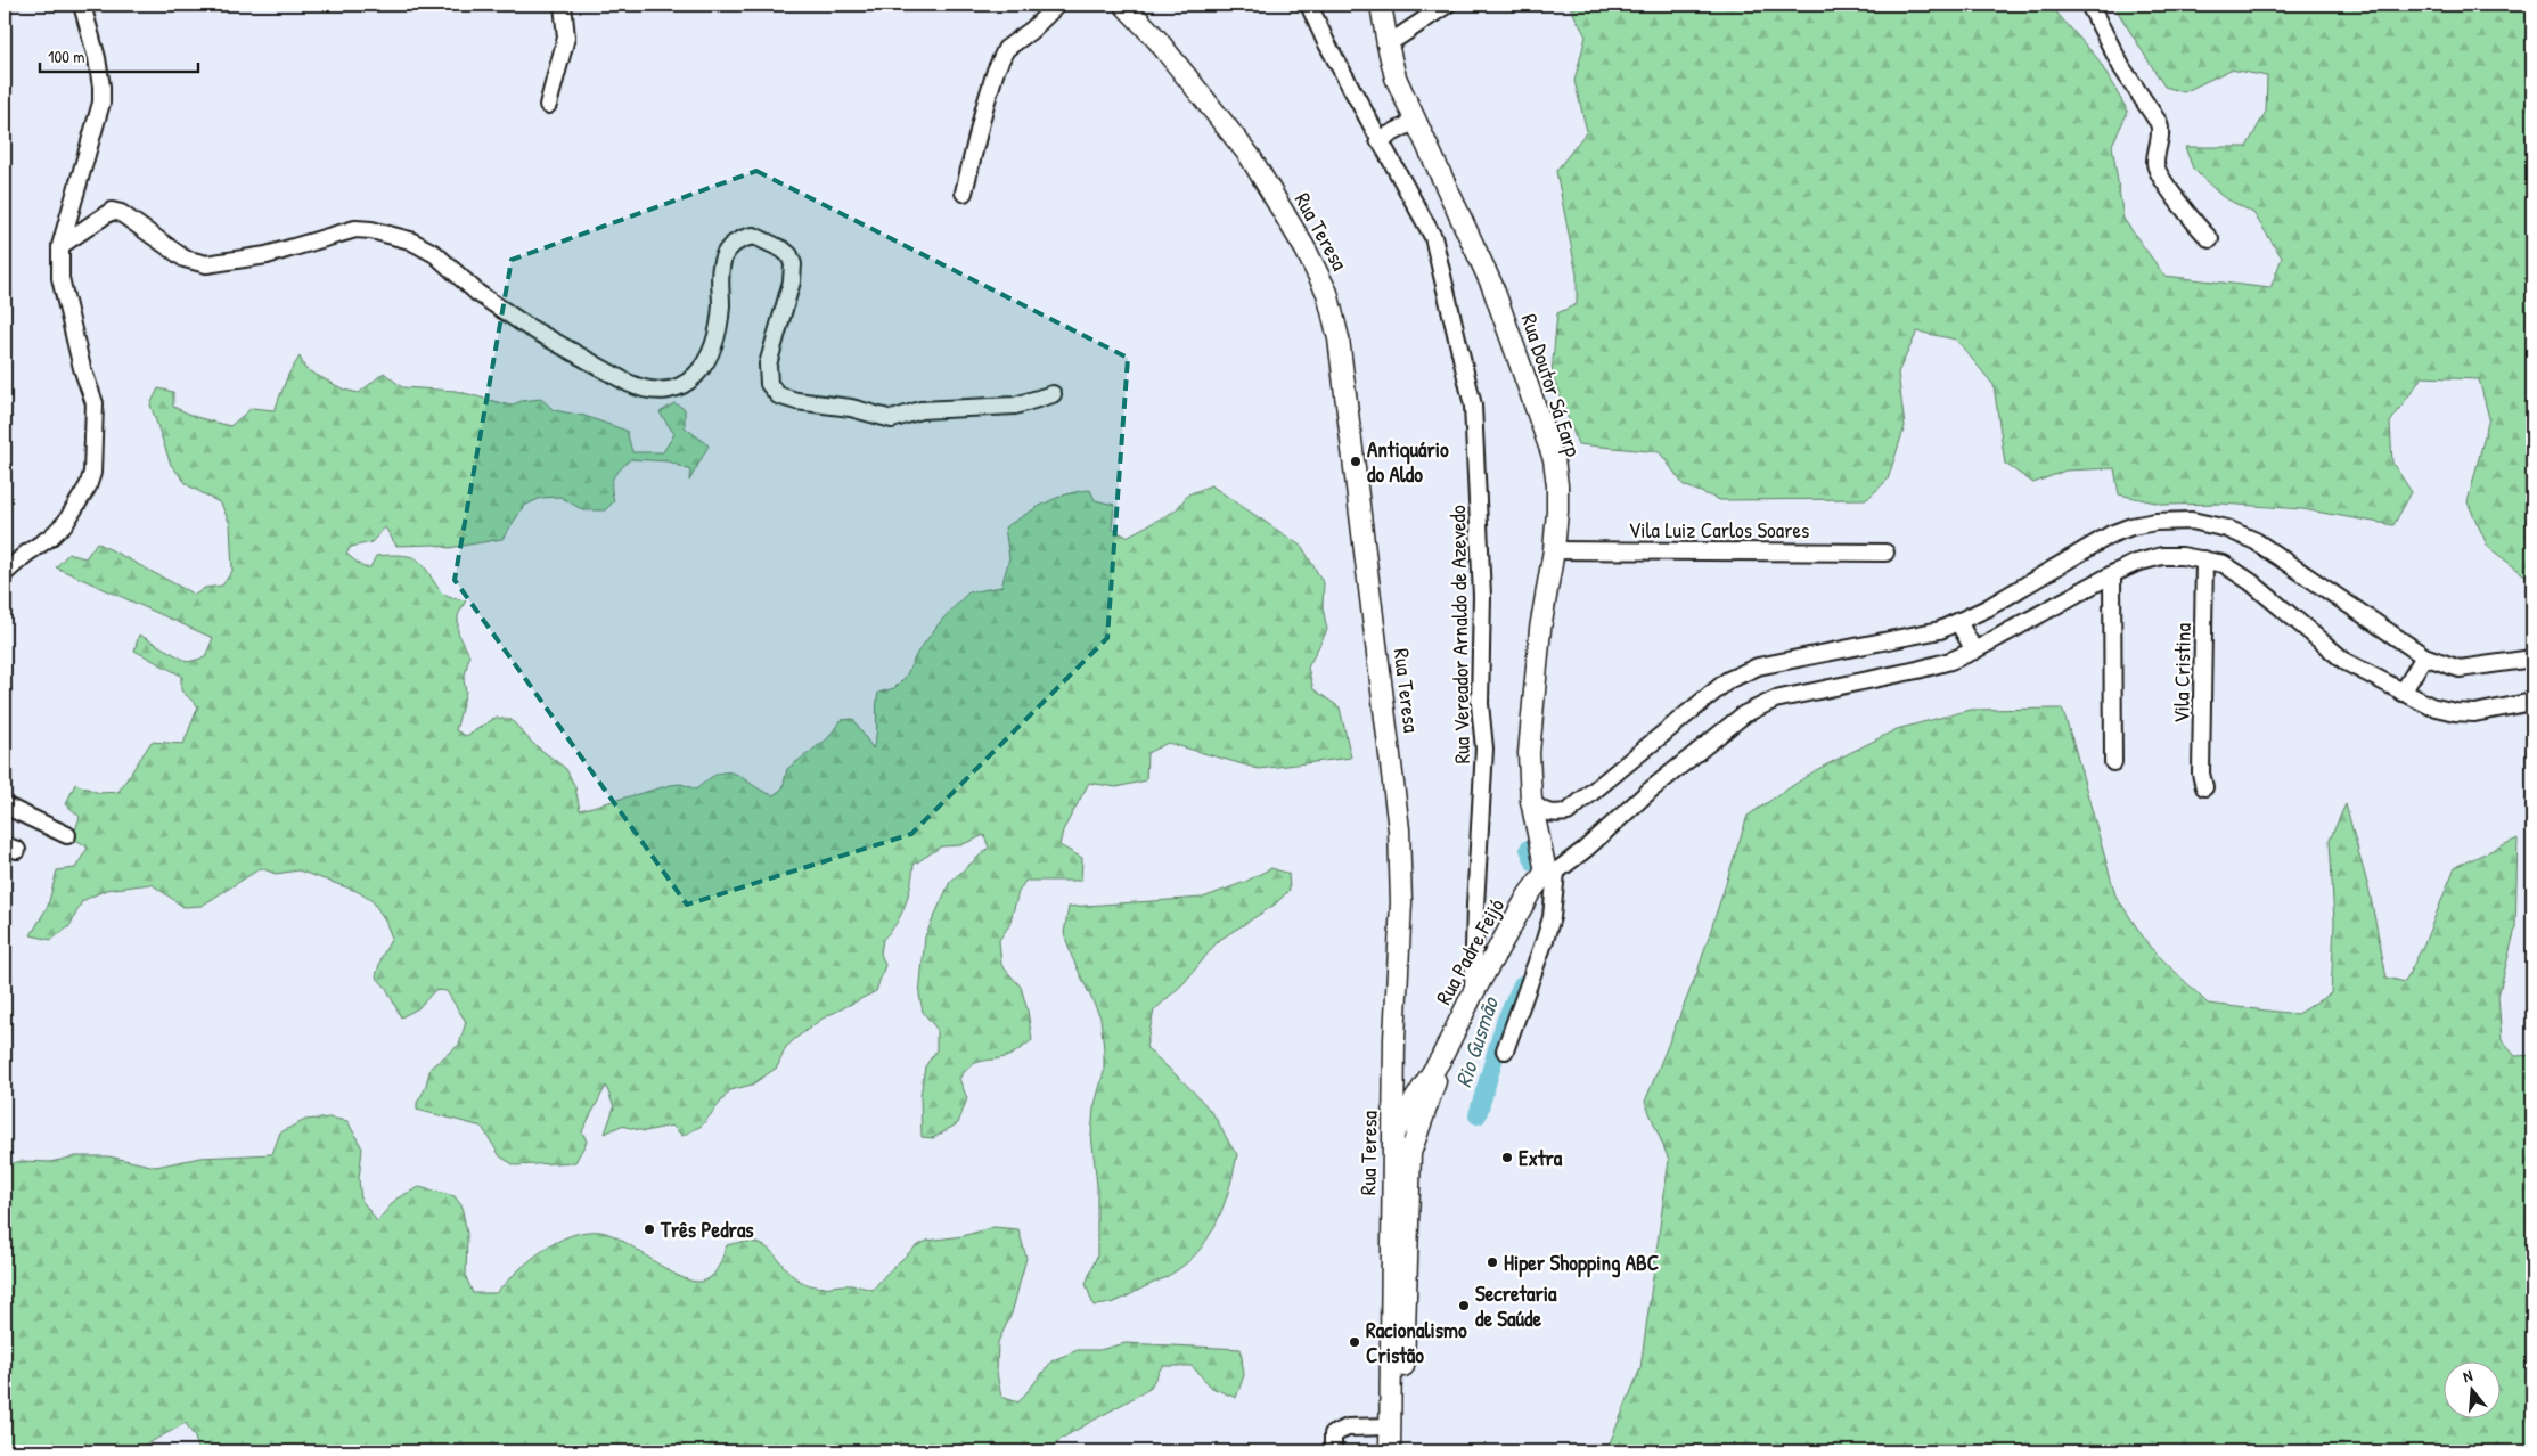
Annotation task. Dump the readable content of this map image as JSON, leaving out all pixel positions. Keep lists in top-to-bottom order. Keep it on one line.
{"streets":{"main road":["Rua Teresa","Rua Doutor Sá Earp","Rua Padre Feijó"],"street":["Vila Luiz Carlos Soares","Rua Vereador Arnaldo de Azevedo","Vila Cristina"]},"crossings":[["Rua Teresa","Rua Padre Feijó"],["Rua Doutor Sá Earp","Vila Luiz Carlos Soares"],["Rua Doutor Sá Earp","Rua Padre Feijó"],["Rua Vereador Arnaldo de Azevedo","Rua Padre Feijó"]],"water":["Rio Gusmão"],"places":["Antiquário do Aldo","Extra","Três Pedras","Hiper Shopping ABC","Secretaria de Saúde","Racionalismo Cristão"],"scale_bar":"100 m","north":"top"}
